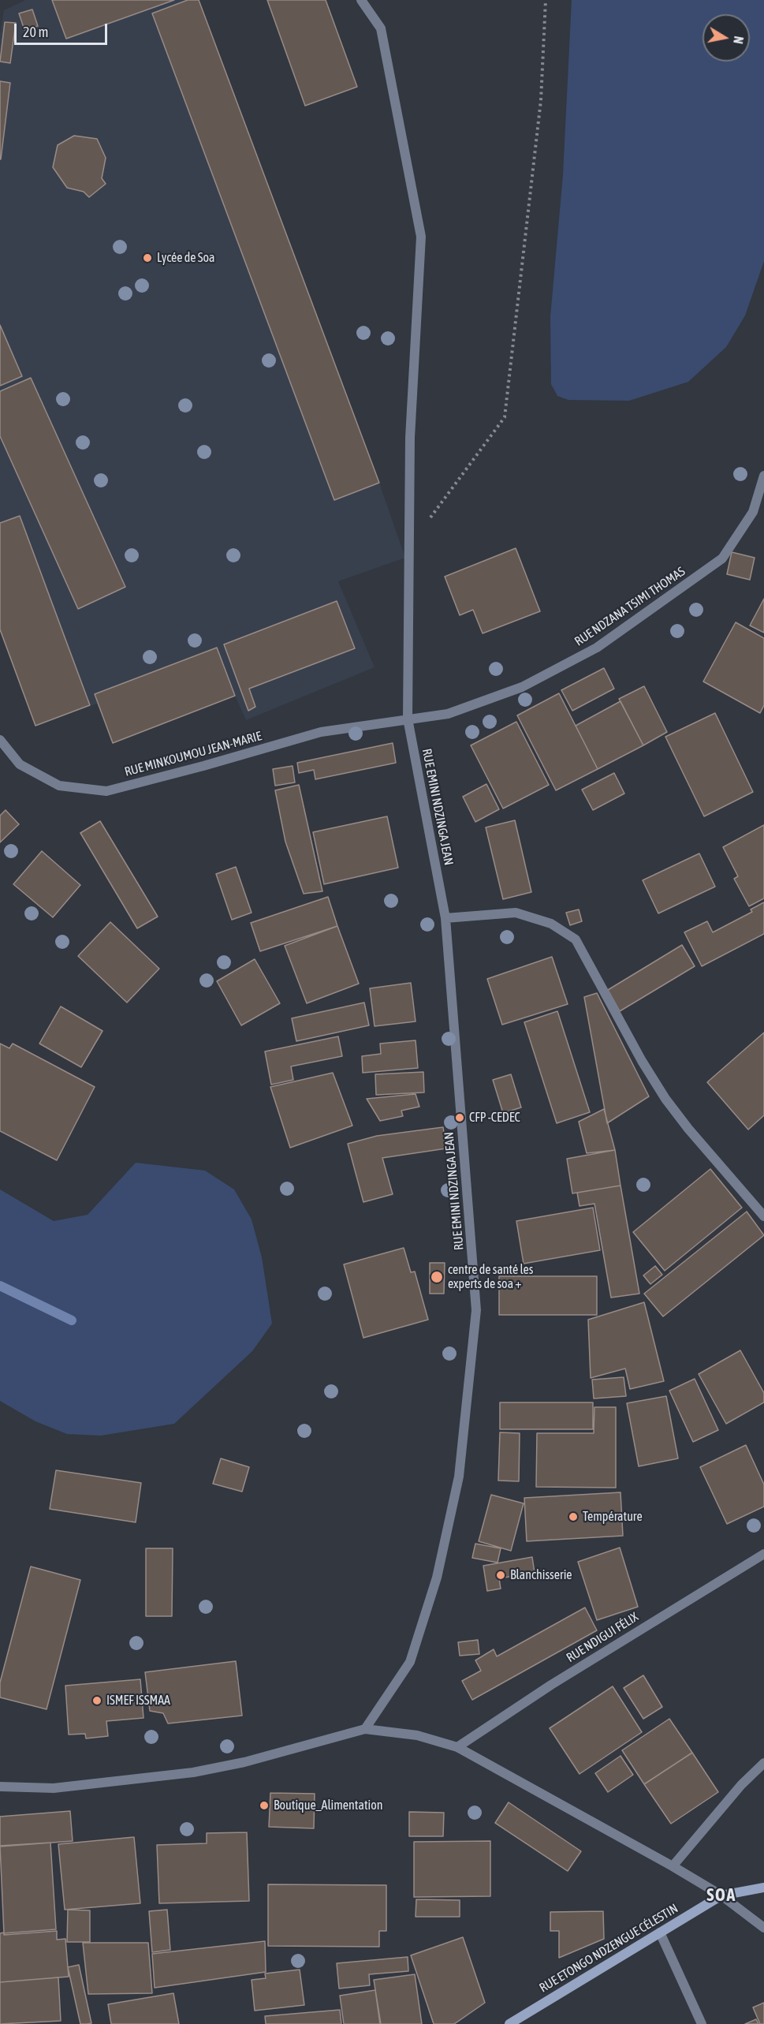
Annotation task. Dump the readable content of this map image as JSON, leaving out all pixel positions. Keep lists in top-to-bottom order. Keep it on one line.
{"streets":{"street":["RUE NDZANA TSIMI THOMAS","RUE MINKOUMOU JEAN-MARIE","RUE EMINI NDZINGA JEAN","RUE NDIGUI FÉLIX","RUE ETONGO NDZENGUE CÉLESTIN"]},"crossings":[["RUE NDZANA TSIMI THOMAS","RUE MINKOUMOU JEAN-MARIE"],["RUE NDZANA TSIMI THOMAS","RUE EMINI NDZINGA JEAN"],["RUE MINKOUMOU JEAN-MARIE","RUE EMINI NDZINGA JEAN"]],"districts":["SOA"],"places":["Lycée de Soa","CFP -CEDEC","centre de santé les experts de soa +","Température","Blanchisserie","ISMEF ISSMAA","Boutique_Alimentation"],"scale_bar":"20 m","north":"right"}
